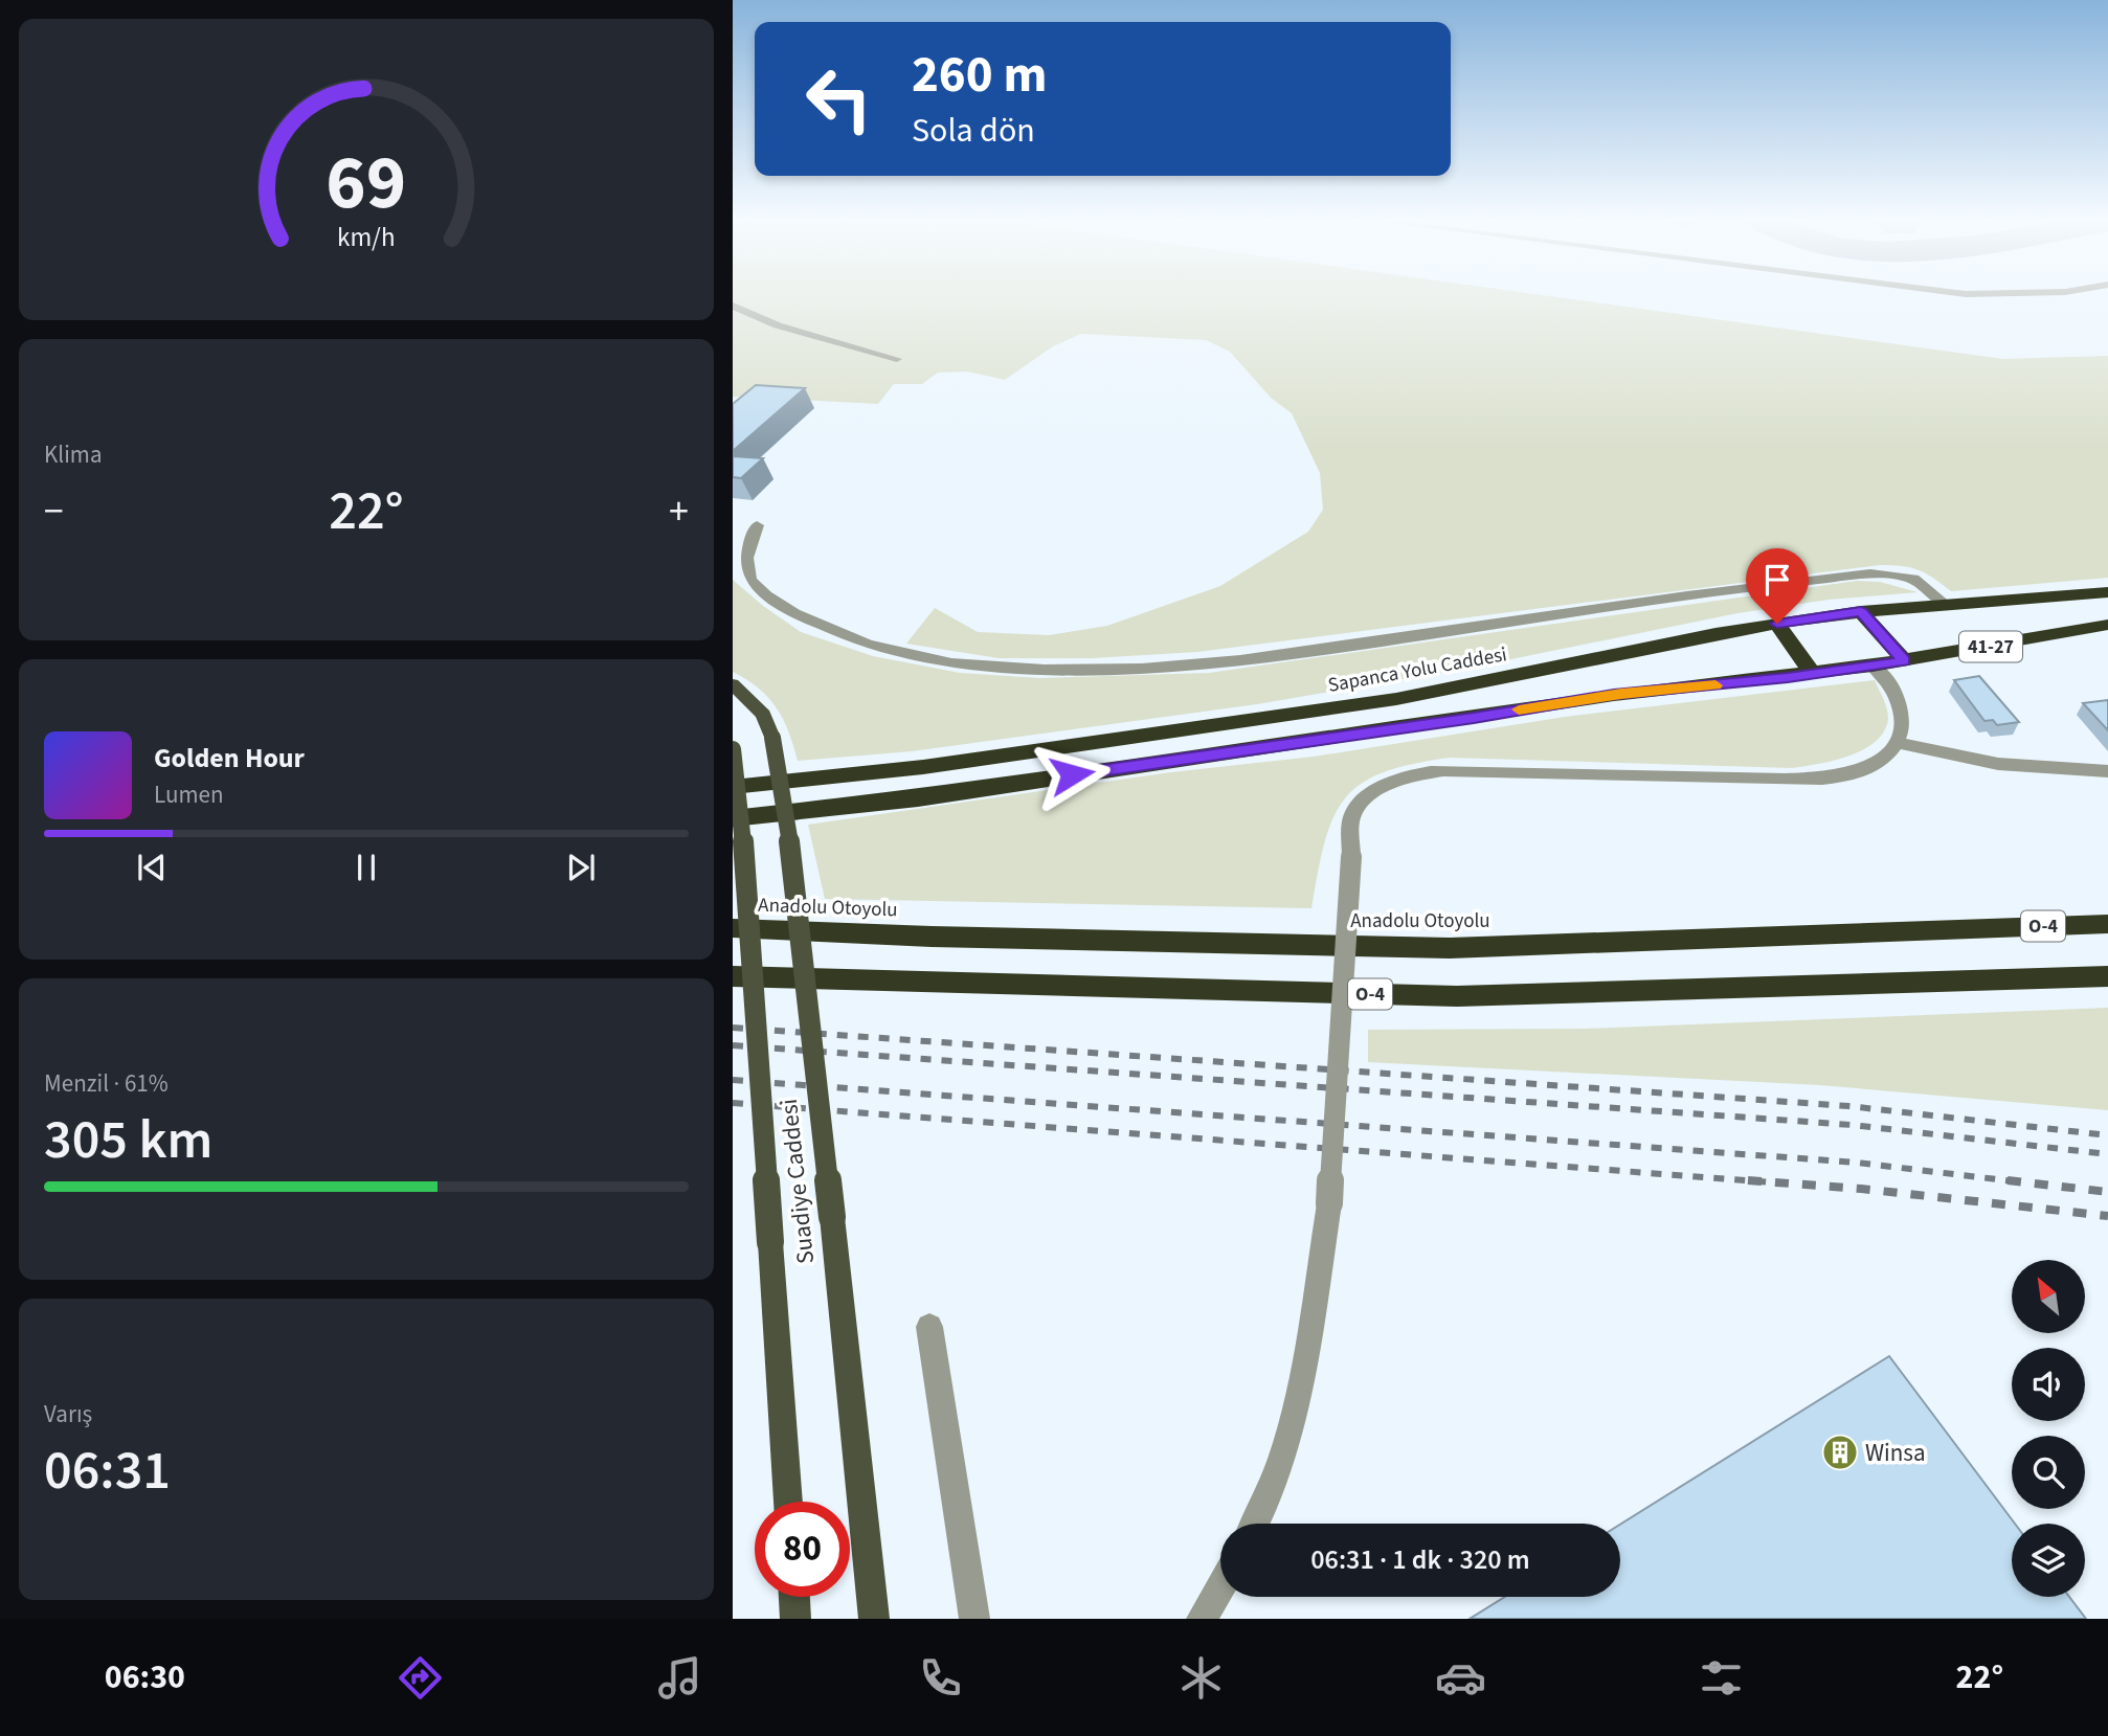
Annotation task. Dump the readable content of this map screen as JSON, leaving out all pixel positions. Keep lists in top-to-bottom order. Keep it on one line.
{"streets":{"highway":["41-27","Sapanca Yolu Caddesi","Anadolu Otoyolu","O-4"],"main road":["Suadiye Caddesi"]},"places":{"building":["Winsa"]},"north":"top left","page":{"turn":["260 m","Sola dön"],"tile":["Klima",["Menzil · 61%","305 km"],["Varış","06:31"]],"heat":["−","22°","+"],"song":["Golden Hour","Lumen"],"limit":"80","trip":"06:31 · 1 dk · 320 m","tabs":["06:30","22°"],"gauge":["69","km/h"]}}
